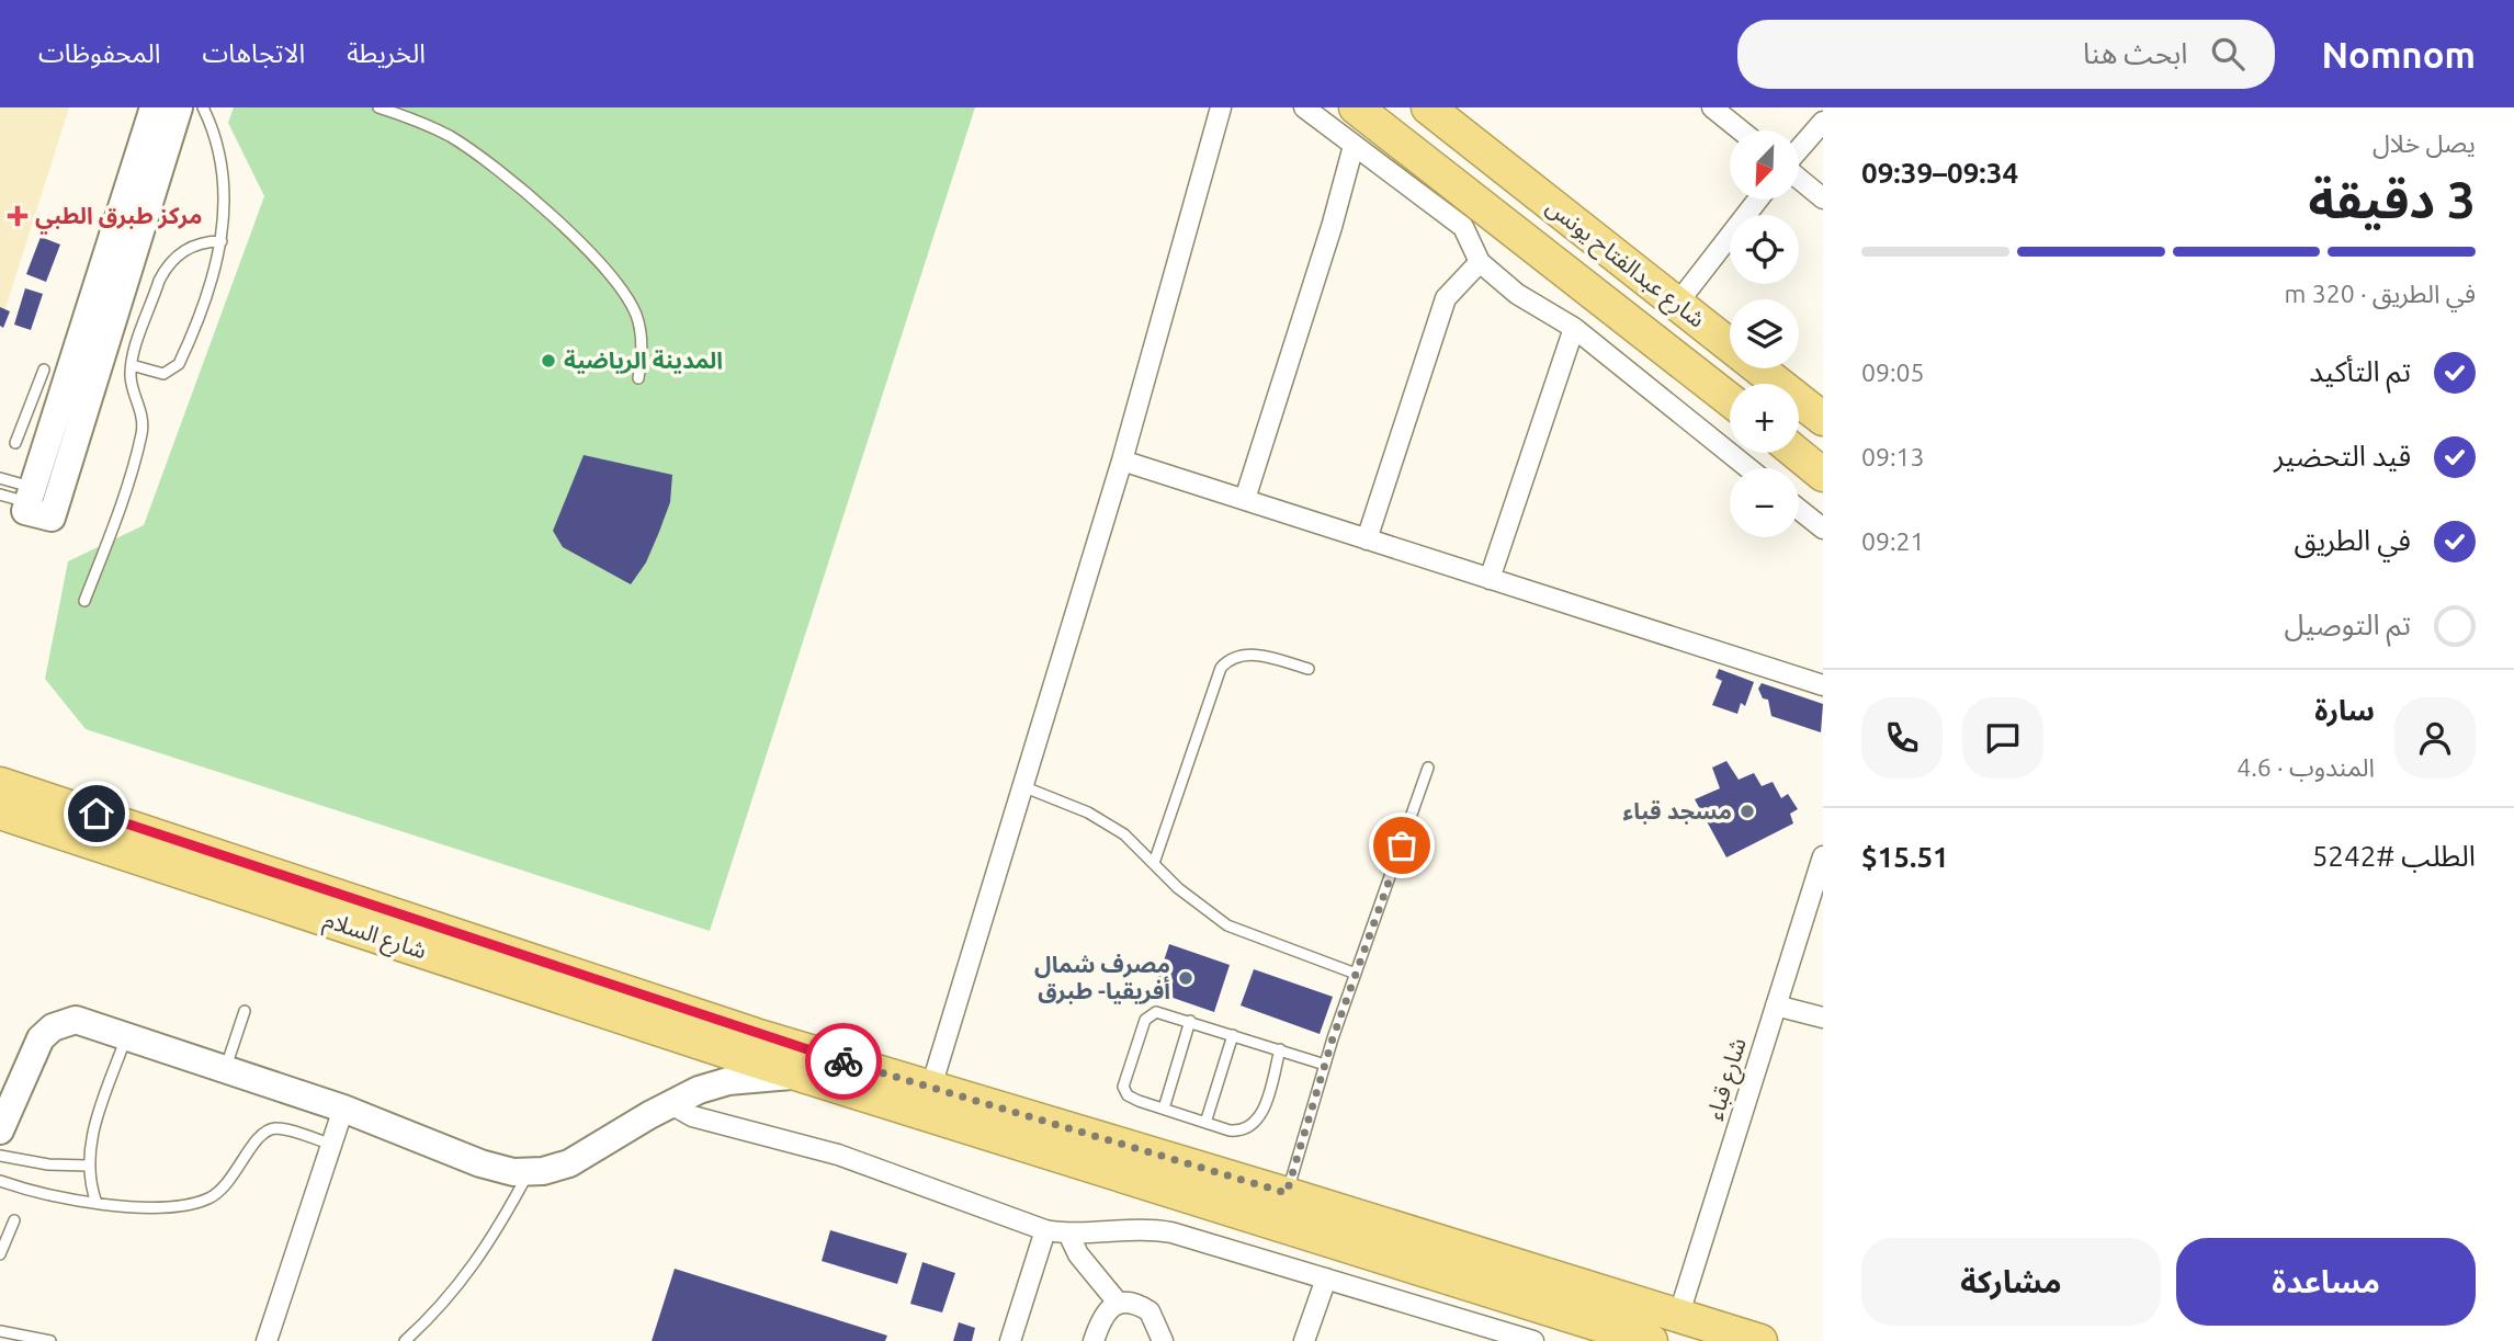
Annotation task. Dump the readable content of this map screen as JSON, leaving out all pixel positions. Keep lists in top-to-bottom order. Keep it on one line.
{"streets":{"highway":["شارع عبدالفتاح يونس","شارع السلام"],"street":["شارع قباء"]},"places":{"health":["مركز طبرق الطبي"],"other":["المدينة الرياضية","مسجد قباء","مصرف شمال أفريقيا- طبرق"]},"north":"bottom left","page":{"header":"Nomnom","search":"ابحث هنا","nav":["الخريطة","الاتجاهات","المحفوظات"],"heading":["3 دقيقة","يصل خلال","09:34–09:39"],"panel":["سارة","المندوب · 4.6","الطلب #5242","$15.51"],"map_buttons":["+","−"],"bar":"في الطريق · 320 m","list":[["تم التأكيد","09:05"],["قيد التحضير","09:13"],["في الطريق","09:21"],"تم التوصيل"],"buttons":["مساعدة","مشاركة"]}}
